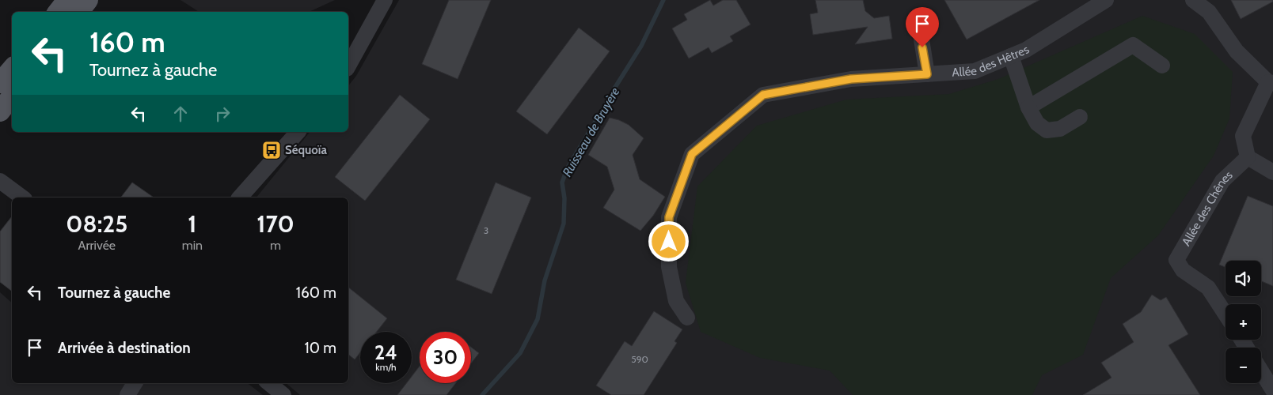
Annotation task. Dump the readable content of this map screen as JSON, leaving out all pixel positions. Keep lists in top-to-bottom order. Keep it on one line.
{"streets":{"street":["Allée des Hêtres","Allée des Chênes"]},"water":["Ruisseau de Bruyère"],"places":{"bus stop":["Séquoïa"]},"house_numbers":["3","590"],"page":{"turn":["160 m","Tournez à gauche"],"eta":["08:25","Arrivée","1","min","170","m"],"map_buttons":["+","−"],"list":[{"name":"Tournez à gauche","value":"160 m"},{"name":"Arrivée à destination","value":"10 m"}],"speed":"24 km/h","limit":"30"}}
